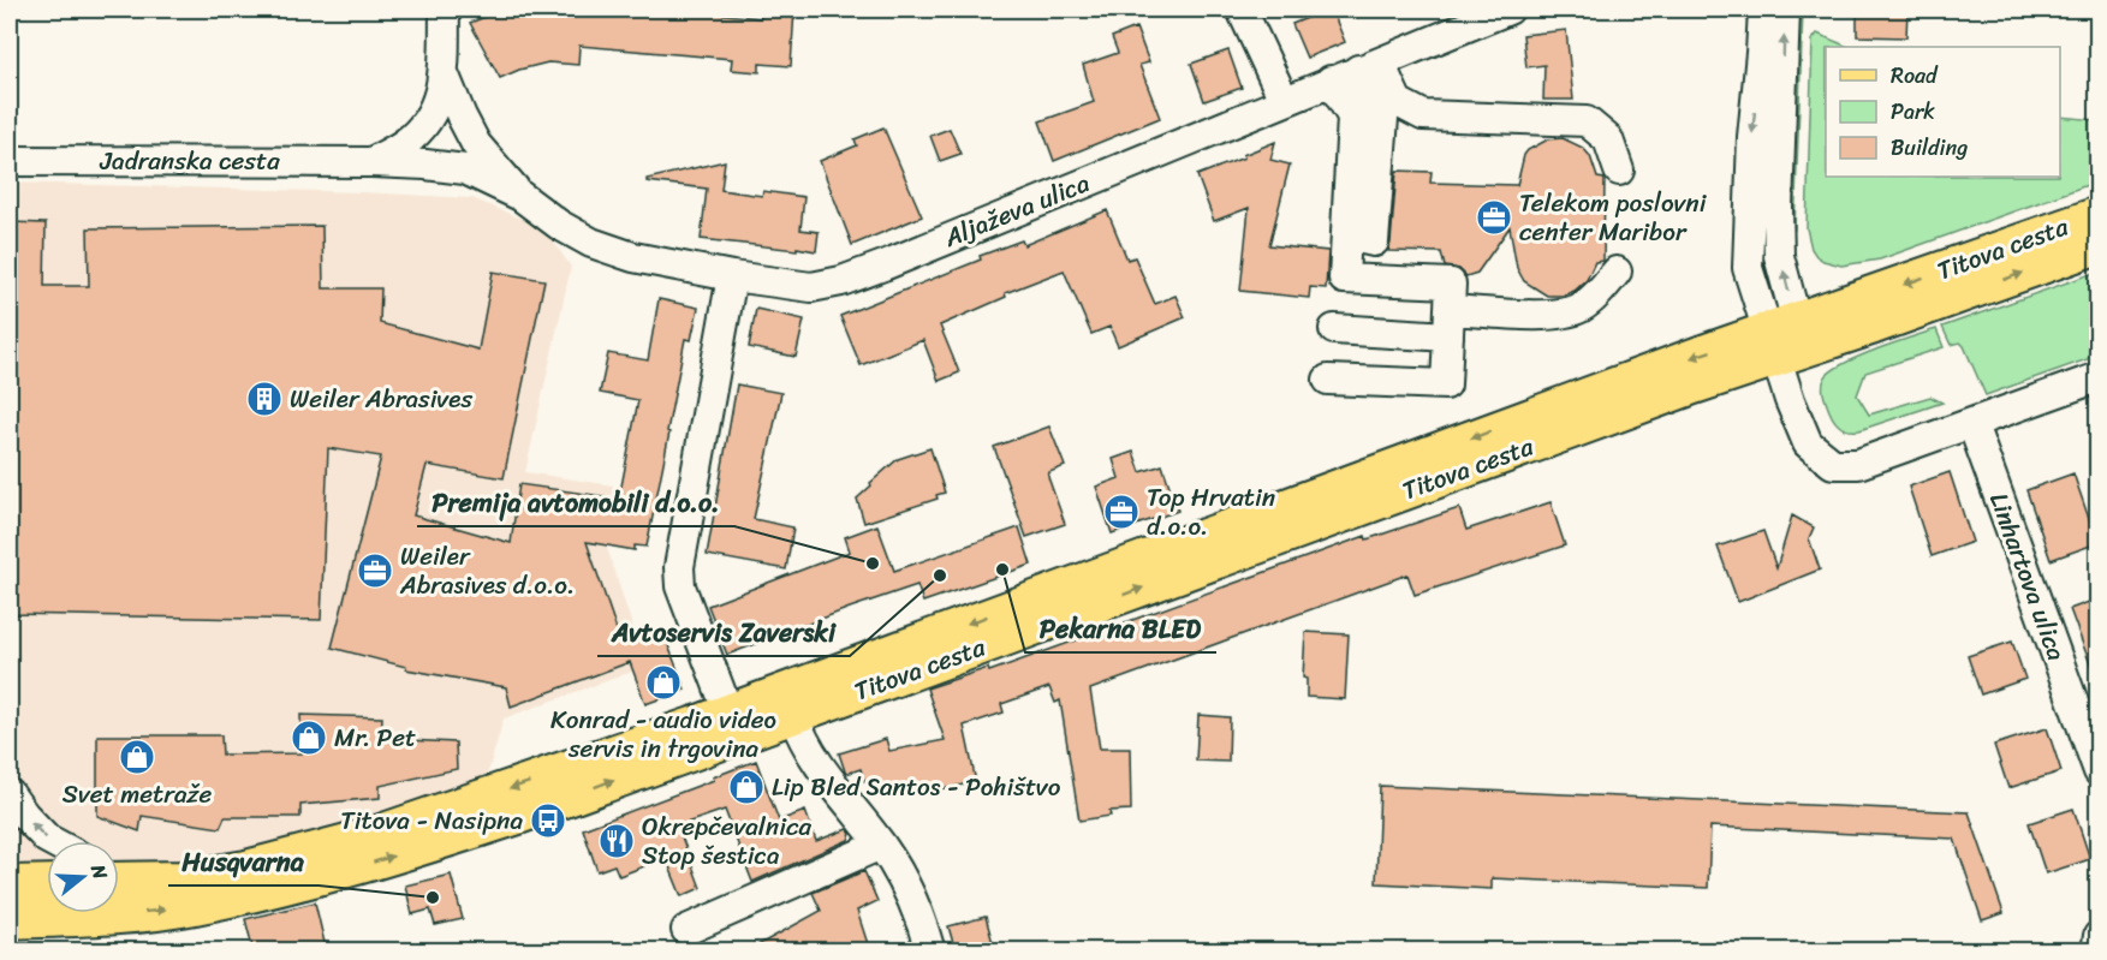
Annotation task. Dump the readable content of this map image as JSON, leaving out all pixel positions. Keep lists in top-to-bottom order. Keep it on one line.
{"streets":{"main road":["Titova cesta"],"street":["Jadranska cesta","Aljaževa ulica","Linhartova ulica"]},"crossings":[["Jadranska cesta","Aljaževa ulica"]],"places":{"office":["Telekom poslovni center Maribor","Top Hrvatin d.o.o.","Weiler Abrasives d.o.o."],"building":["Weiler Abrasives"],"other":["Premija avtomobili d.o.o.","Pekarna BLED","Avtoservis Zaverski","Husqvarna"],"shop":["Konrad - audio video servis in trgovina","Mr. Pet","Svet metraže","Lip Bled Santos - Pohištvo"],"bus stop":["Titova - Nasipna"],"restaurant":["Okrepčevalnica Stop šestica"]},"legend":["Road","Park","Building"],"north":"right"}
